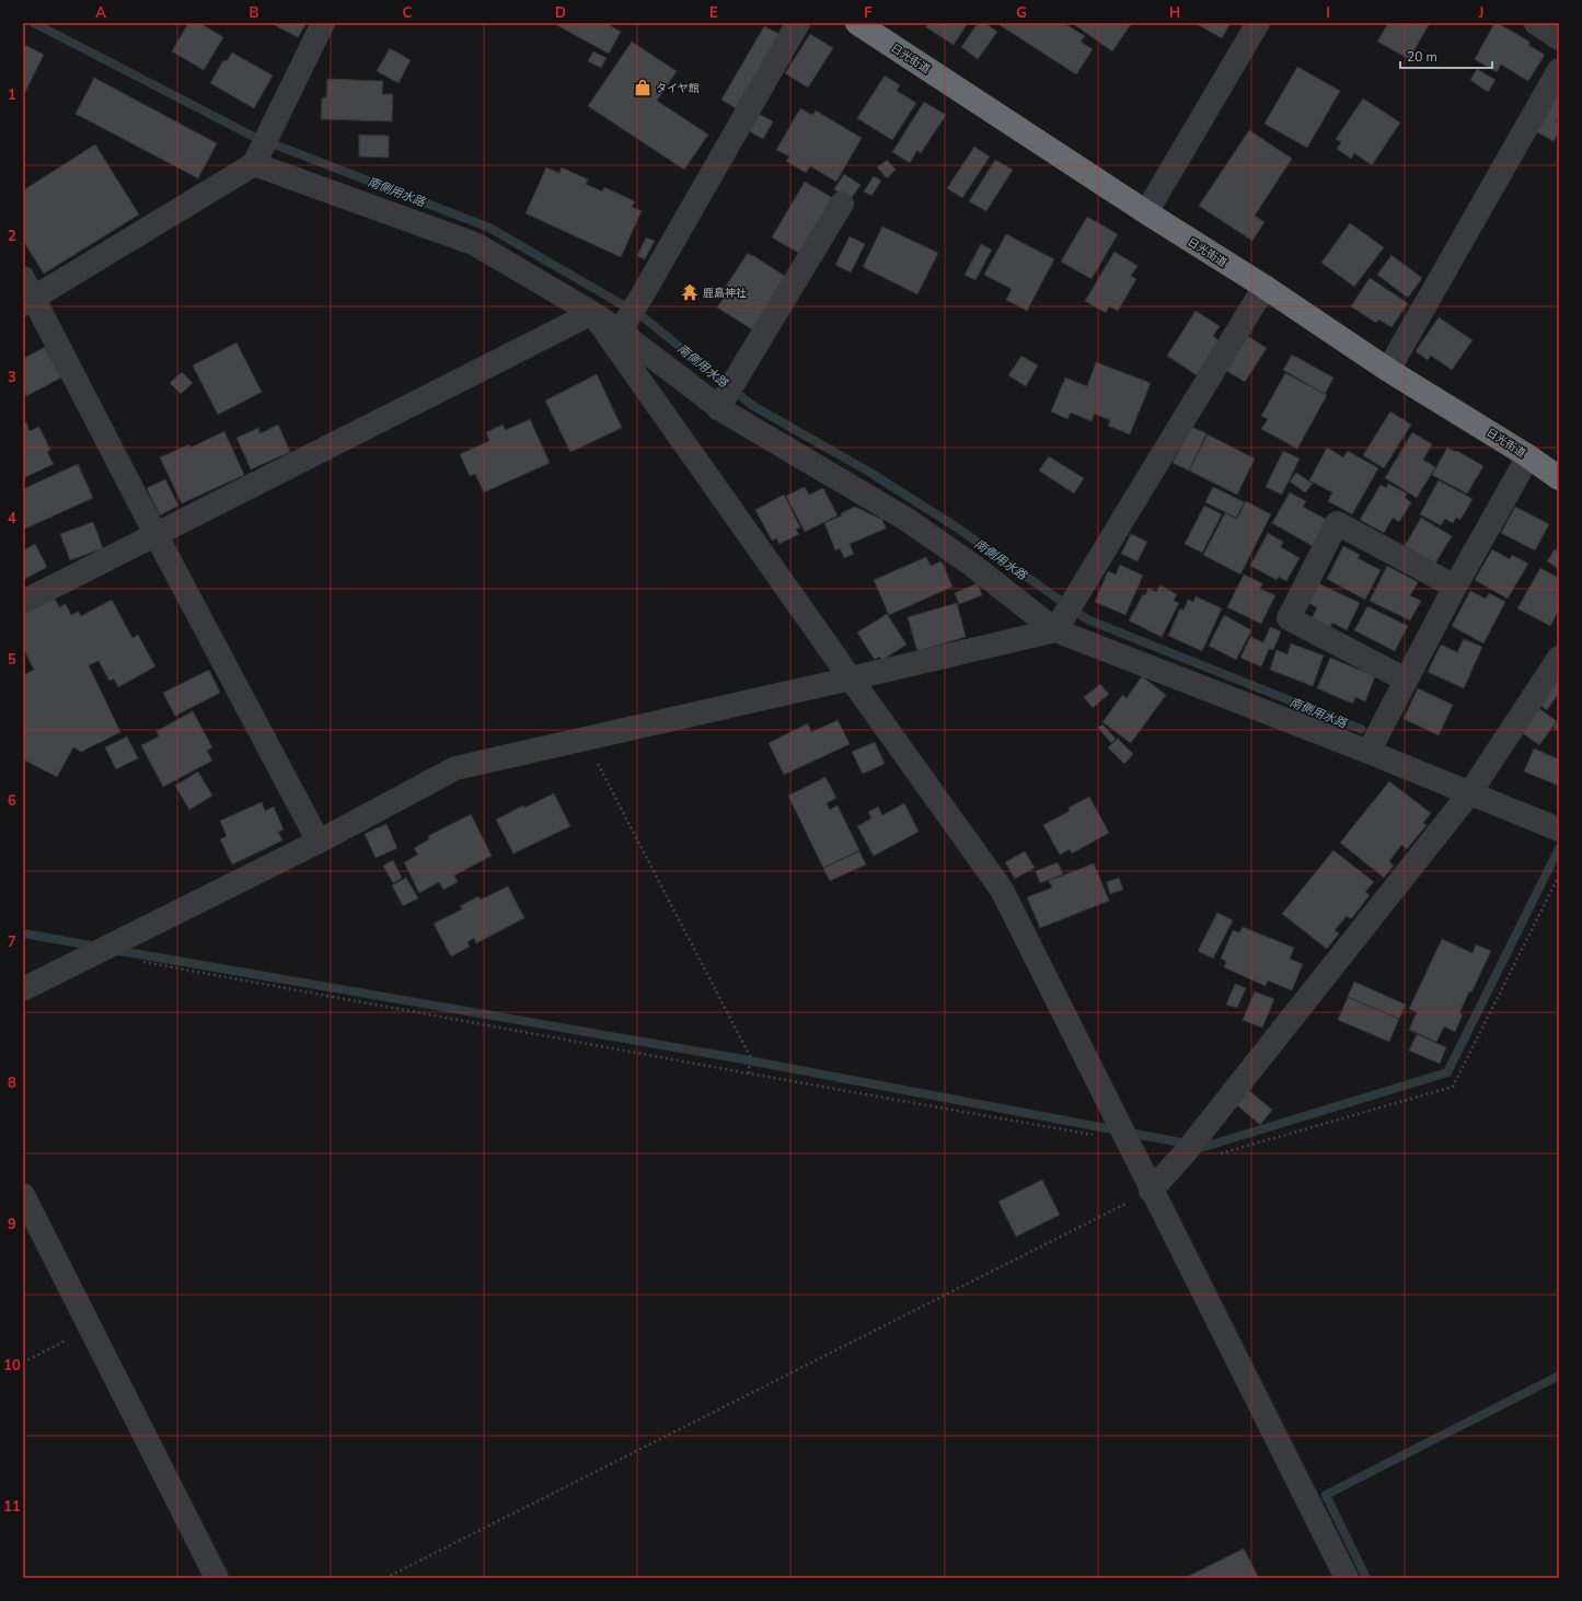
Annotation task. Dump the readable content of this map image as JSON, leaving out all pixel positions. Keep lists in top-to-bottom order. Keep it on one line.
{"streets":{"highway":["日光街道"]},"water":["南側用水路"],"places":{"shop":["タイヤ館"],"temple":["鹿島神社"]},"scale_bar":"20 m","grid":{"columns":["A","B","C","D","E","F","G","H","I","J"],"rows":["1","2","3","4","5","6","7","8","9","10","11"]}}
